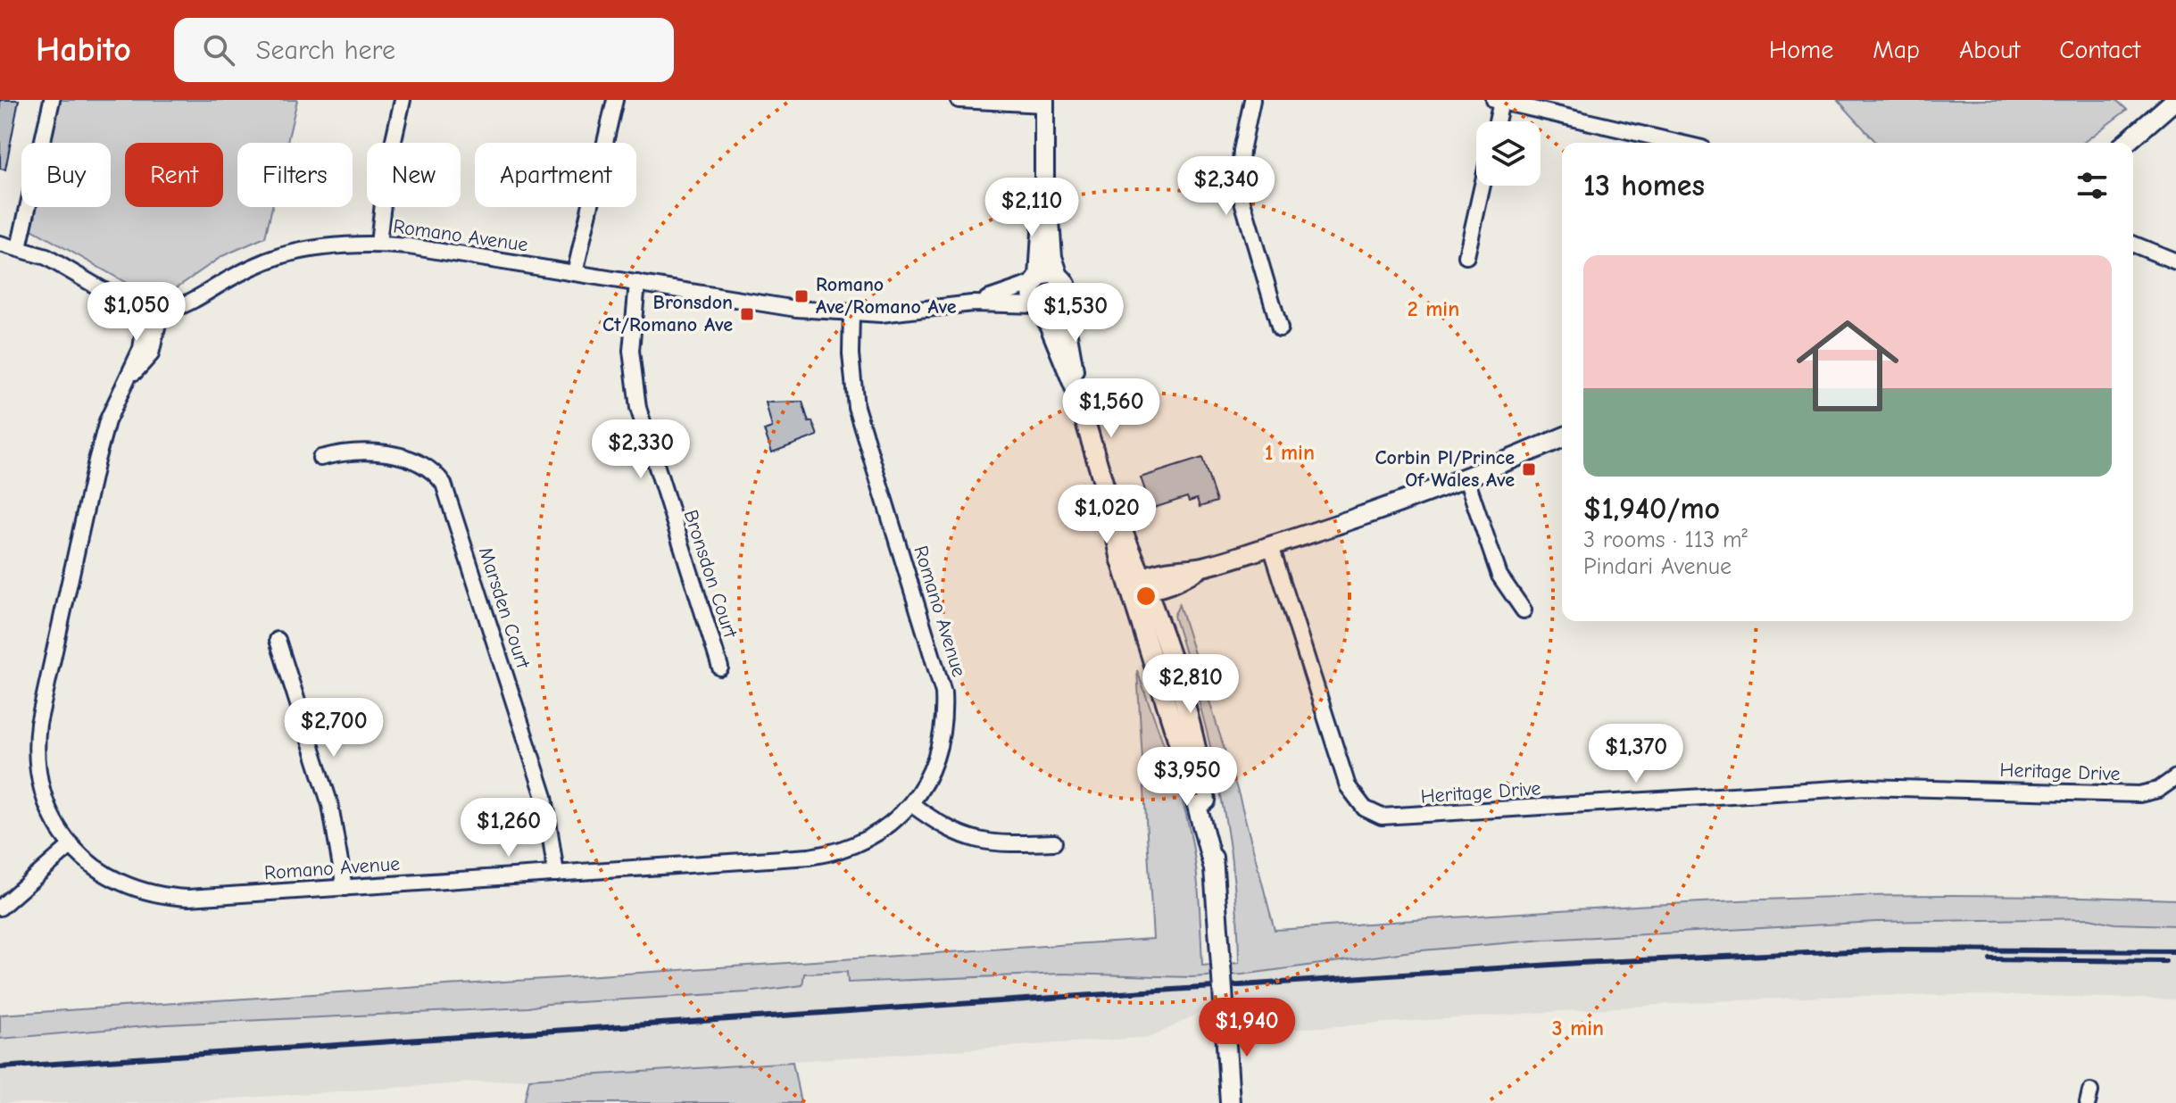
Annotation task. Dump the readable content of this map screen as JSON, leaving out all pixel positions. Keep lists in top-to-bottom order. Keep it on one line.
{"streets":{"street":["Romano Avenue","Bronsdon Court","Marsden Court","Heritage Drive"]},"crossings":[["Romano Avenue","Bronsdon Court"],["Romano Avenue","Marsden Court"]],"places":{"transit":["Romano Ave/Romano Ave","Bronsdon Ct/Romano Ave","Corbin Pl/Prince Of Wales Ave"]},"page":{"header":"Habito","search":"Search here","nav":["Home","Map","About","Contact"],"chip":["Buy","Rent","Filters","New","Apartment"],"heading":"13 homes","price":["$2,340","$2,110","$1,050","$1,530","$1,560","$2,330","$1,020","$2,810","$2,700","$1,370","$3,950","$1,260","$1,940"],"list":[{"name":"$1,940/mo","note":"3 rooms · 113 m² · Pindari Avenue"}]},"rings":["2 min","1 min","3 min"]}
